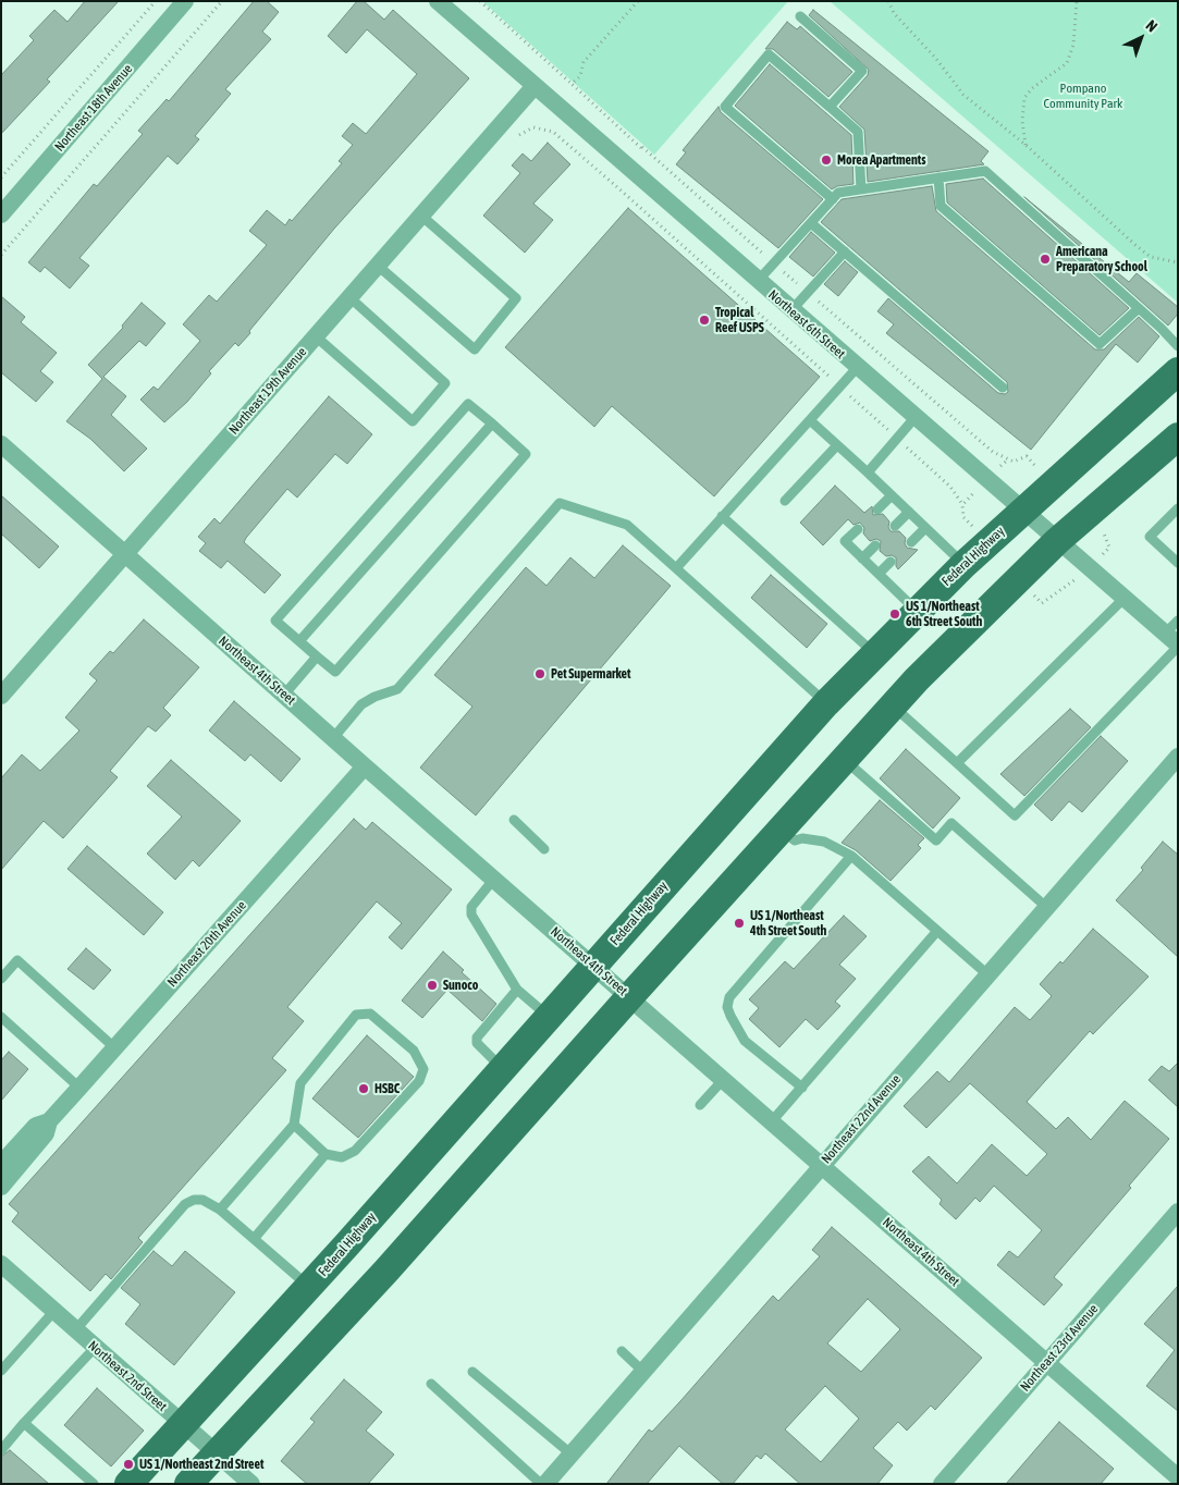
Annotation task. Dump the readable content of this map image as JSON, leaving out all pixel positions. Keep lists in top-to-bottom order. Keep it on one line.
{"streets":{"main road":["Federal Highway"],"street":["Northeast 18th Avenue","Northeast 6th Street","Northeast 19th Avenue","Northeast 4th Street","Northeast 20th Avenue","Northeast 22nd Avenue","Northeast 23rd Avenue","Northeast 2nd Street"]},"crossings":[["Northeast 6th Street","Northeast 19th Avenue"],["Northeast 6th Street","Federal Highway"],["Northeast 19th Avenue","Northeast 4th Street"],["Federal Highway","Northeast 4th Street"],["Federal Highway","Northeast 2nd Street"],["Northeast 4th Street","Northeast 20th Avenue"],["Northeast 4th Street","Northeast 22nd Avenue"],["Northeast 4th Street","Northeast 23rd Avenue"]],"parks":["Pompano Community Park"],"places":["Morea Apartments","Americana Preparatory School","Tropical Reef USPS","US 1/Northeast 6th Street South","Pet Supermarket","US 1/Northeast 4th Street South","Sunoco","HSBC","US 1/Northeast 2nd Street"],"north":"top right"}
